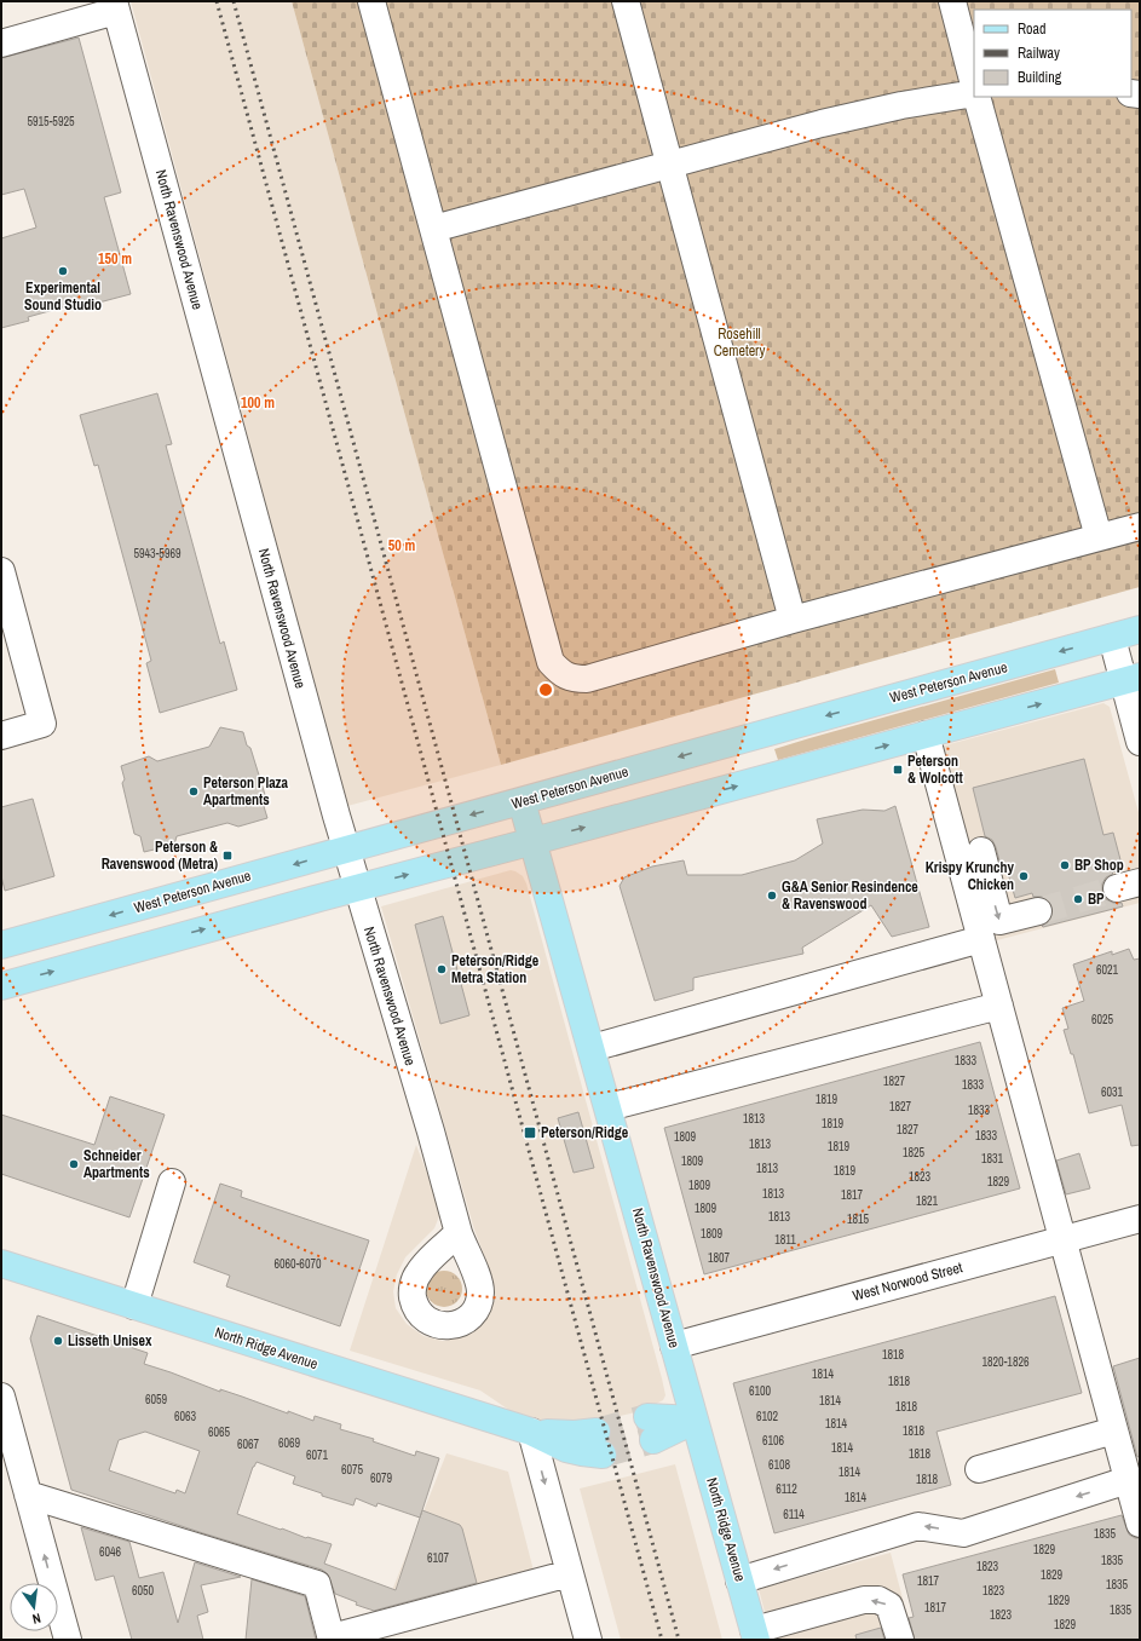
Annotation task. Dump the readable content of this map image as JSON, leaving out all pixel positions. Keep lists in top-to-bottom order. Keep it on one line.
{"streets":{"main road":["North Ravenswood Avenue","West Peterson Avenue","North Ridge Avenue"],"street":["West Norwood Street"]},"crossings":[["North Ravenswood Avenue","West Peterson Avenue"],["North Ravenswood Avenue","West Norwood Street"],["North Ravenswood Avenue","North Ridge Avenue"]],"parks":["Rosehill Cemetery"],"places":{"other":["Experimental Sound Studio","Peterson Plaza Apartments","BP Shop","Krispy Krunchy Chicken","G&A Senior Resindence & Ravenswood","BP","Peterson/Ridge Metra Station","Schneider Apartments","Lisseth Unisex"],"transit":["Peterson & Wolcott","Peterson & Ravenswood (Metra)","Peterson/Ridge"]},"house_numbers":["5915-5925","5943-5969","6021","6025","1833","1827","1833","6031","1819","1827","1833","1813","1819","1827","1833","1809","1813","1819","1825","1831","1809","1813","1819","1823","1829","1809","1813","1817","1821","1809","1813","1815","1809","1811","1807","6060-6070","1818","1820-1826","1814","1818","6100","6059","1814","1818","6063","6102","1814","1818","6065","6106","6069","6067","1814","1818","6071","6108","6075","1814","6079","1818","6112","1814","6114","1835","1829","6046","6107","1835","1823","1829","1817","1835","6050","1823","1829","1817","1835","1823","1829"],"legend":["Road","Railway","Building"],"north":"bottom","rings":["150 m","100 m","50 m"]}
